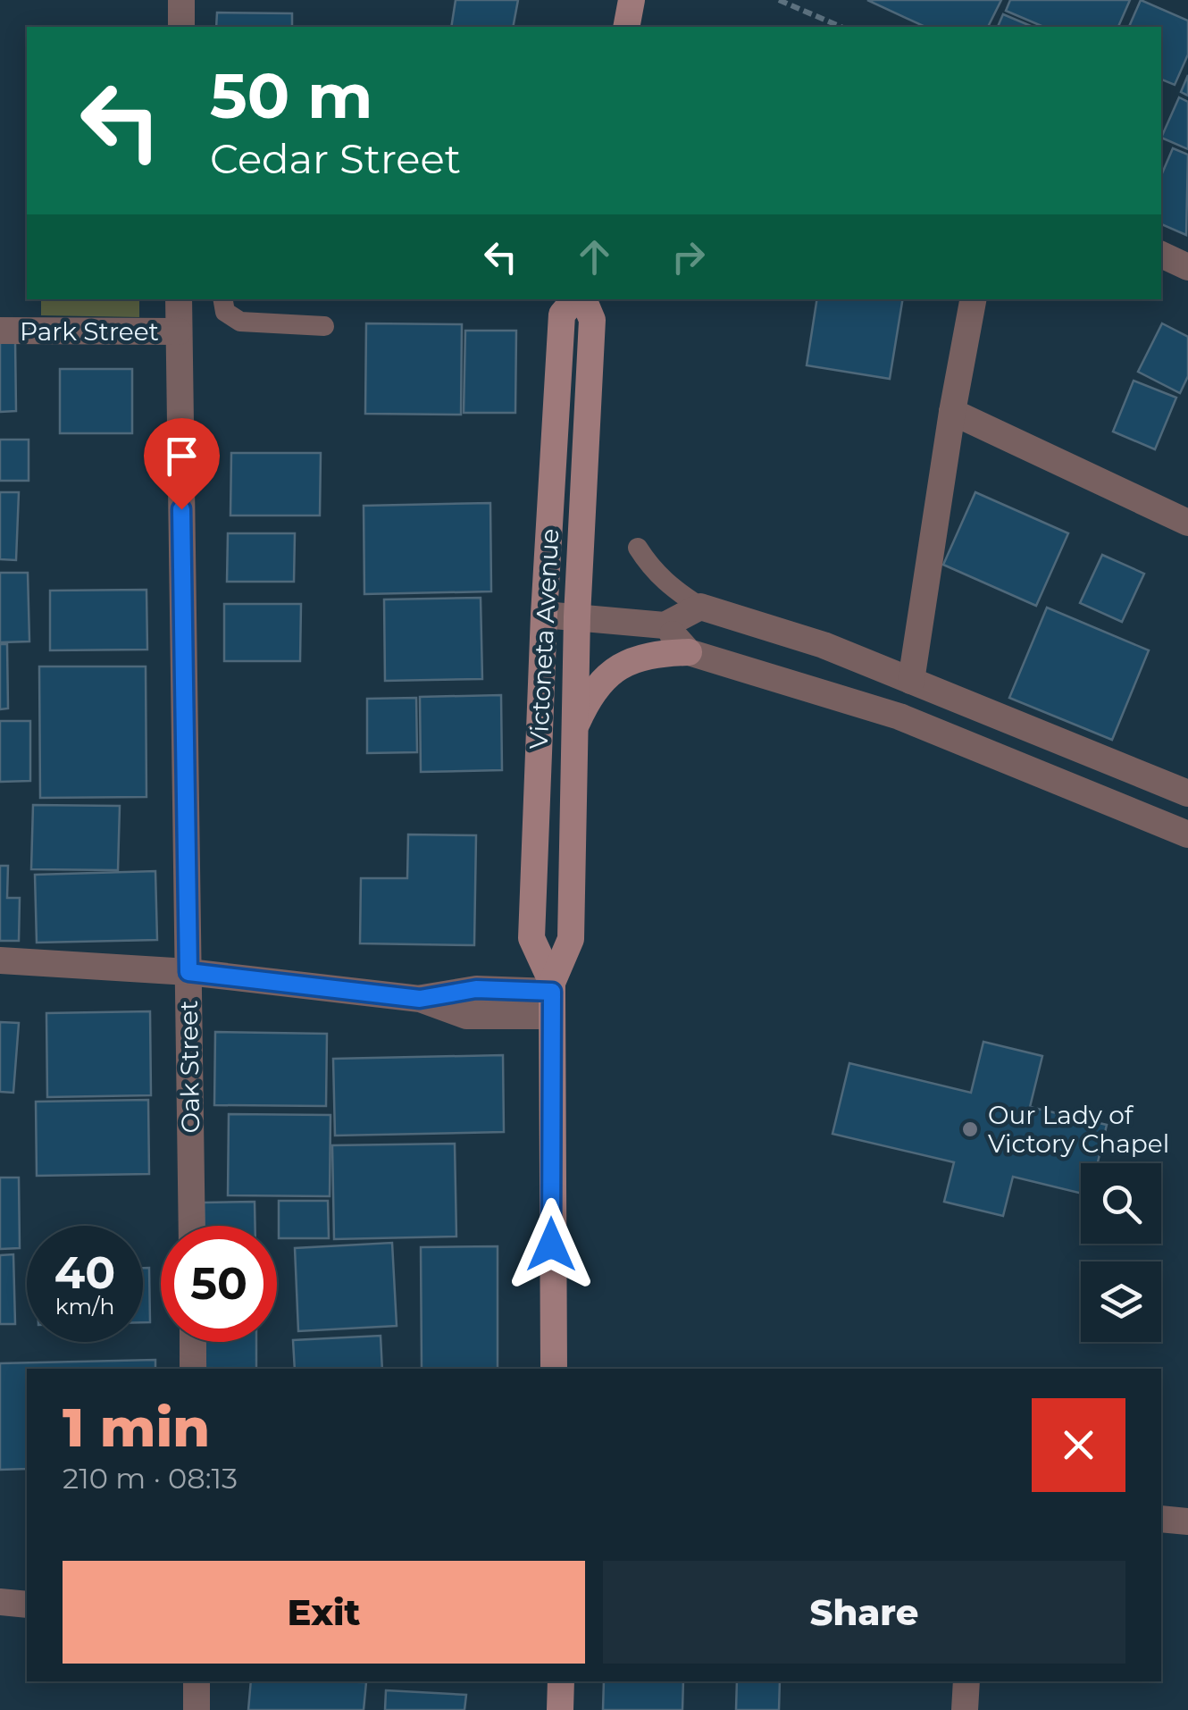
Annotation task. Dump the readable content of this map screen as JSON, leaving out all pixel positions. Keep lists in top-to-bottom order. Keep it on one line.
{"streets":{"main road":["Victoneta Avenue"],"street":["Park Street","Oak Street"]},"crossings":[["Park Street","Oak Street"]],"places":["Our Lady of Victory Chapel"],"page":{"turn":["50 m","Cedar Street"],"speed":"40 km/h","limit":"50","heading":["1 min","210 m · 08:13"],"buttons":["Exit","Share"]}}
